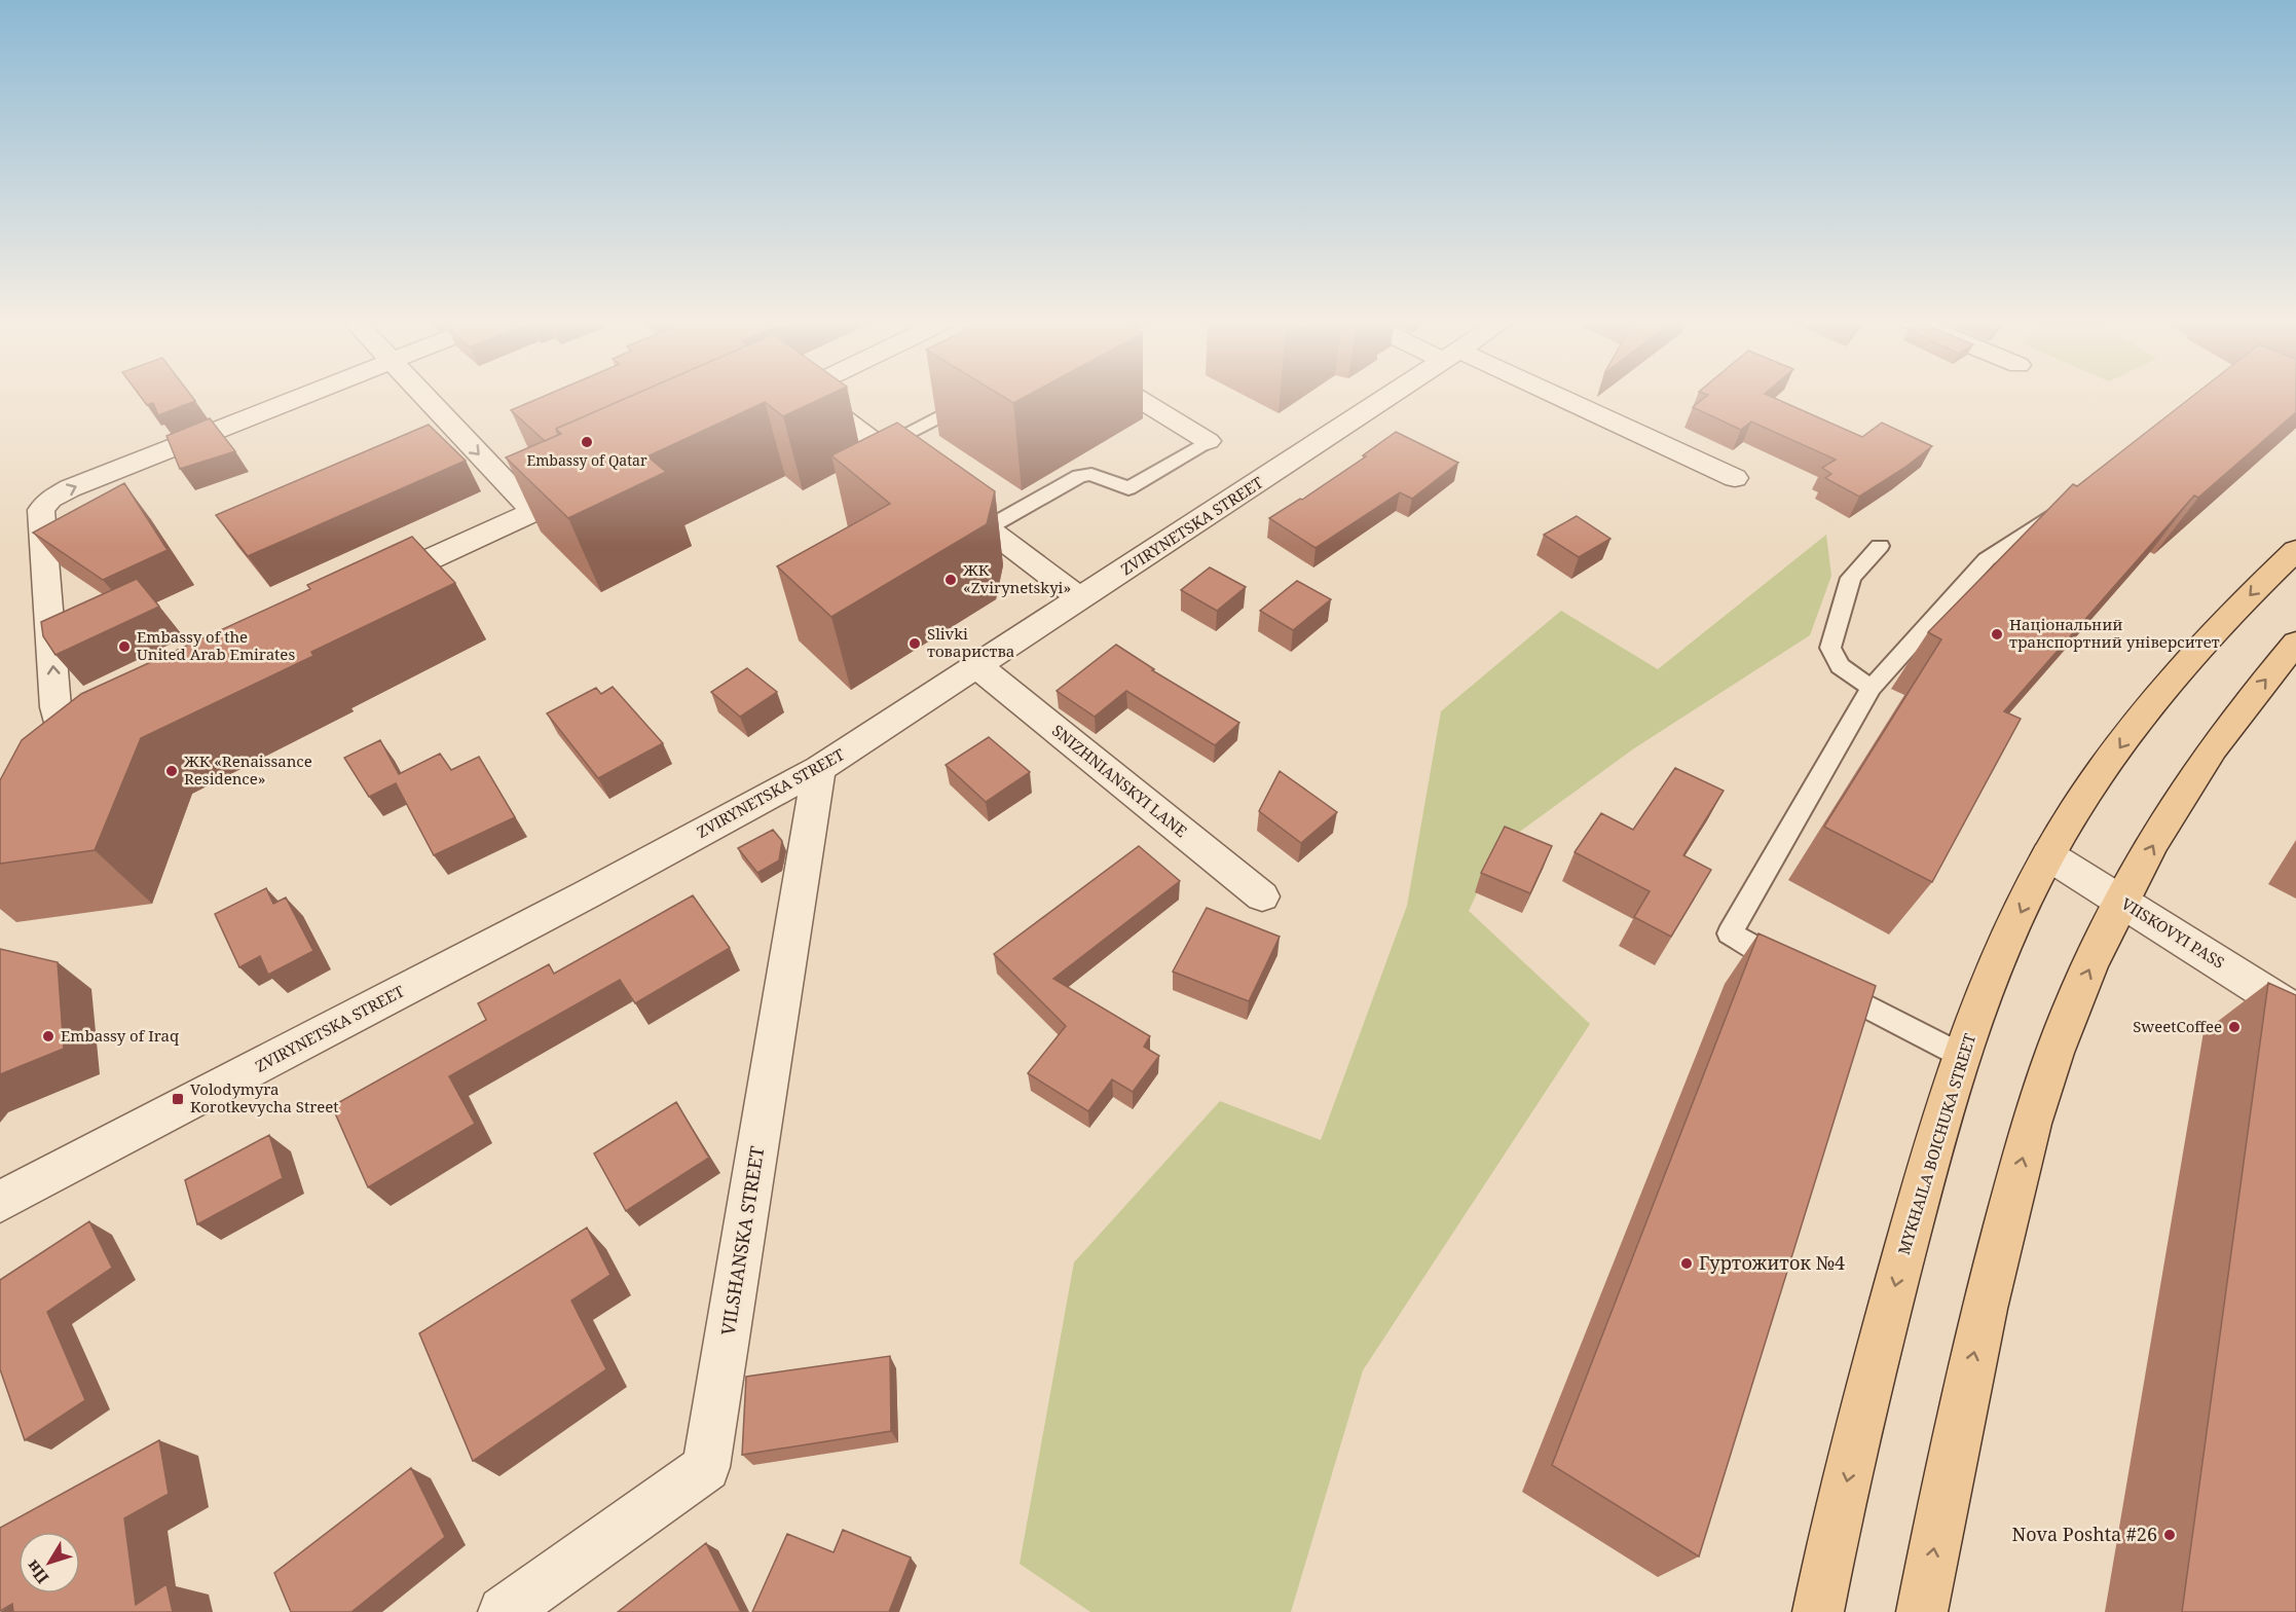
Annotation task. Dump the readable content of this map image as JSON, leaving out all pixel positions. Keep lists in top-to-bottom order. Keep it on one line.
{"streets":{"main road":["MYKHAILA BOICHUKA STREET"],"street":["ZVIRYNETSKA STREET","SNIZHNIANSKYI LANE","VIISKOVYI PASS","VILSHANSKA STREET"]},"crossings":[["ZVIRYNETSKA STREET","SNIZHNIANSKYI LANE"],["ZVIRYNETSKA STREET","VILSHANSKA STREET"],["VIISKOVYI PASS","MYKHAILA BOICHUKA STREET"]],"places":{"other":["Embassy of Qatar","ЖК «Zvirynetskyi»","Національний транспортний університет","Slivki товариства","Embassy of the United Arab Emirates","ЖК «Renaissance Residence»","SweetCoffee","Embassy of Iraq","Гуртожиток №4","Nova Poshta #26"],"transit":["Volodymyra Korotkevycha Street"]},"north":"bottom left"}
